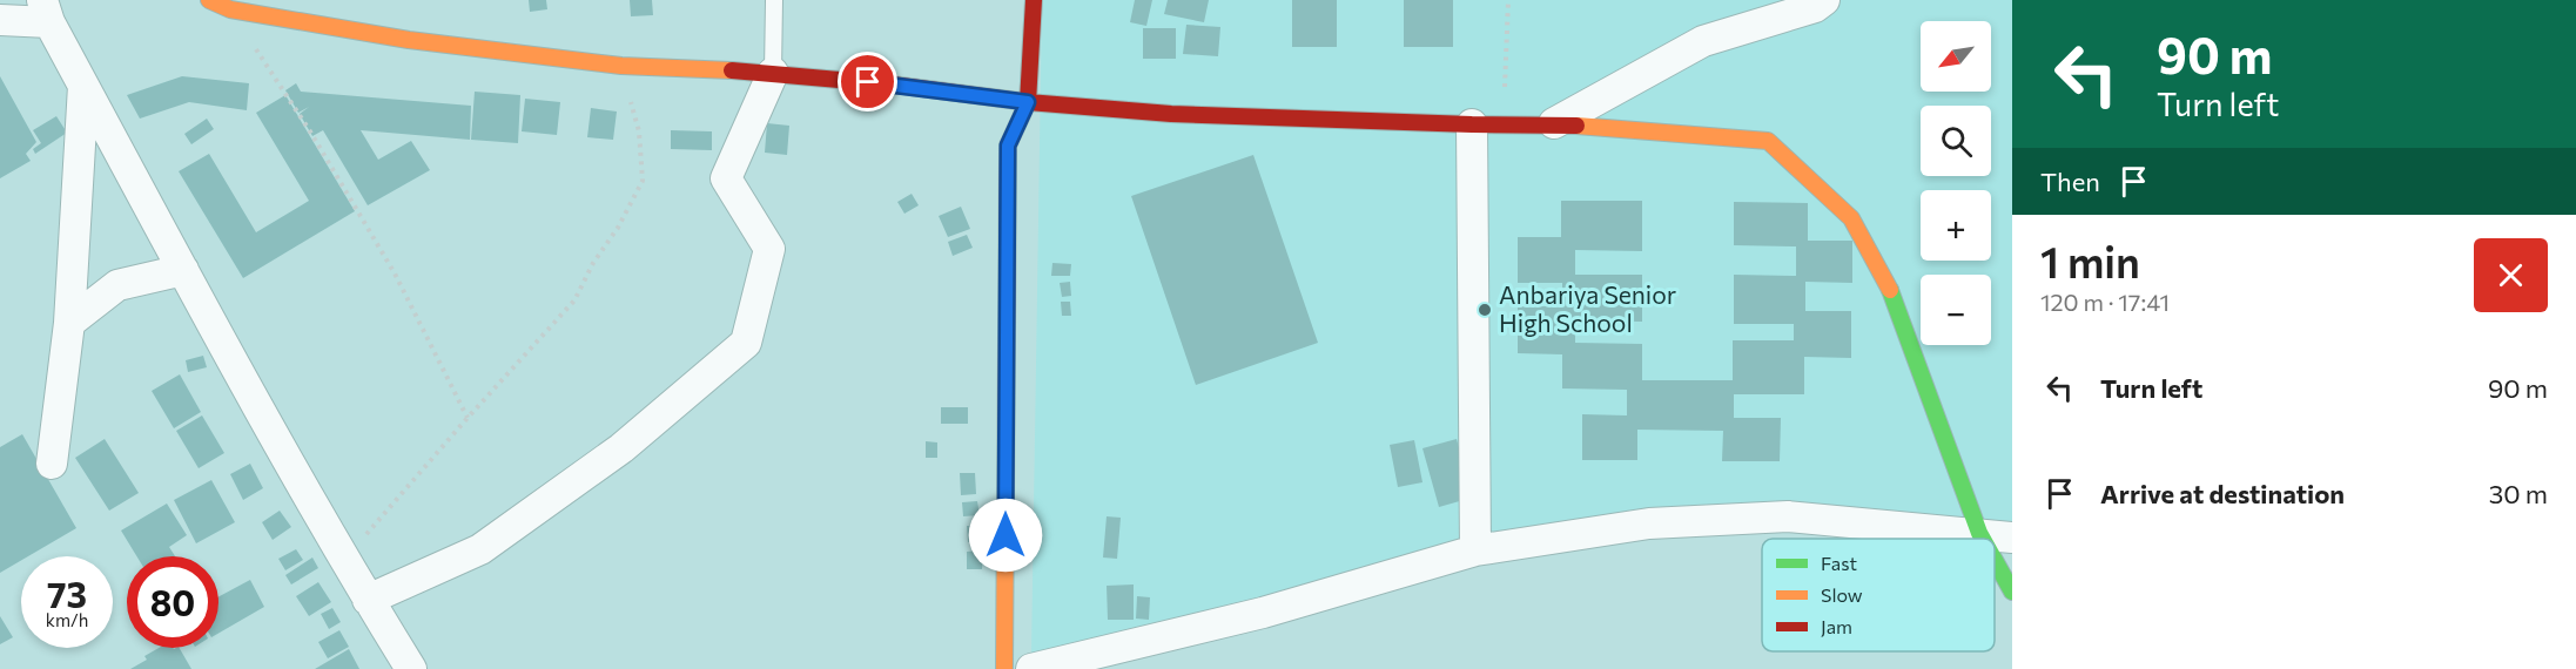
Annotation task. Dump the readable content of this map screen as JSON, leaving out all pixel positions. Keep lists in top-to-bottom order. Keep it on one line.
{"places":["Anbariya Senior High School"],"legend":["Fast","Slow","Jam"],"north":"bottom left","page":{"turn":["90 m","Turn left"],"map_buttons":["+","−"],"then":"Then","heading":["1 min","120 m · 17:41"],"list":[{"name":"Turn left","value":"90 m"},{"name":"Arrive at destination","value":"30 m"}],"speed":"73 km/h","limit":"80"}}
